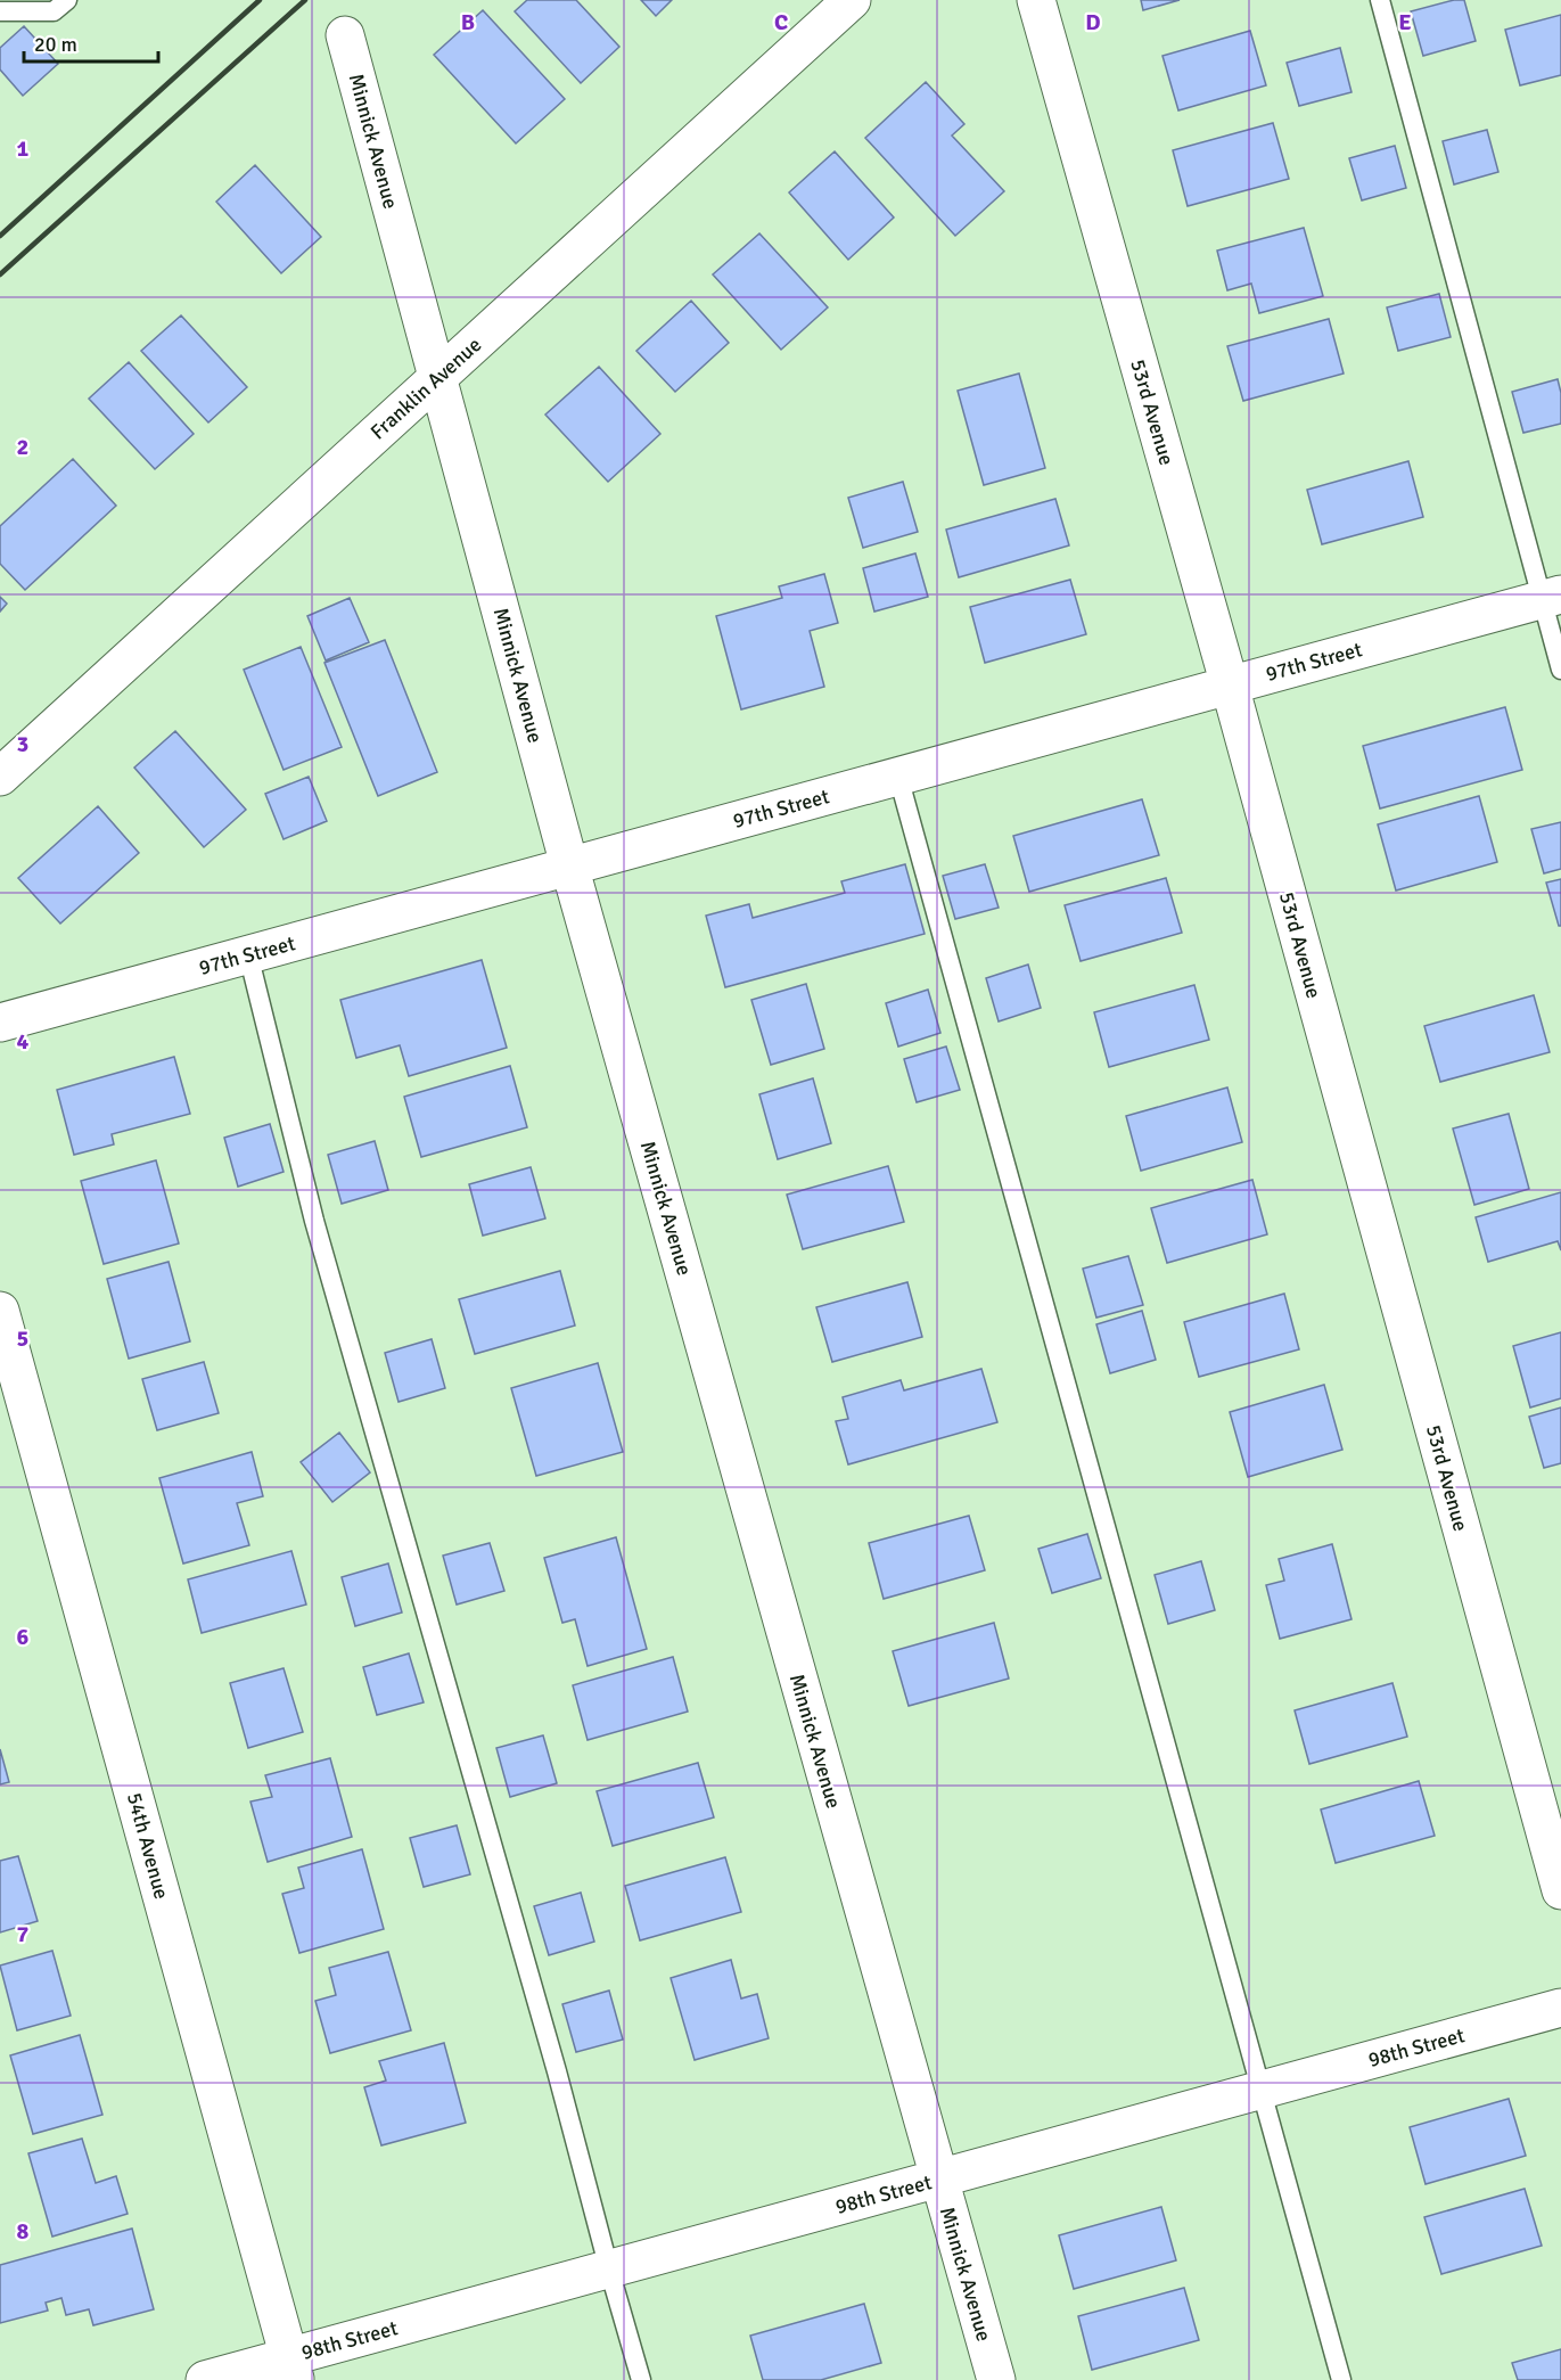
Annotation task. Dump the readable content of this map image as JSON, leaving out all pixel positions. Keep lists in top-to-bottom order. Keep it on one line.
{"streets":{"street":["Minnick Avenue","Franklin Avenue","53rd Avenue","97th Street","54th Avenue","98th Street"]},"crossings":[["Minnick Avenue","Franklin Avenue"],["Minnick Avenue","97th Street"],["Minnick Avenue","98th Street"],["53rd Avenue","97th Street"],["54th Avenue","98th Street"]],"scale_bar":"20 m","grid":{"columns":["B","C","D","E"],"rows":["1","2","3","4","5","6","7","8"]}}
